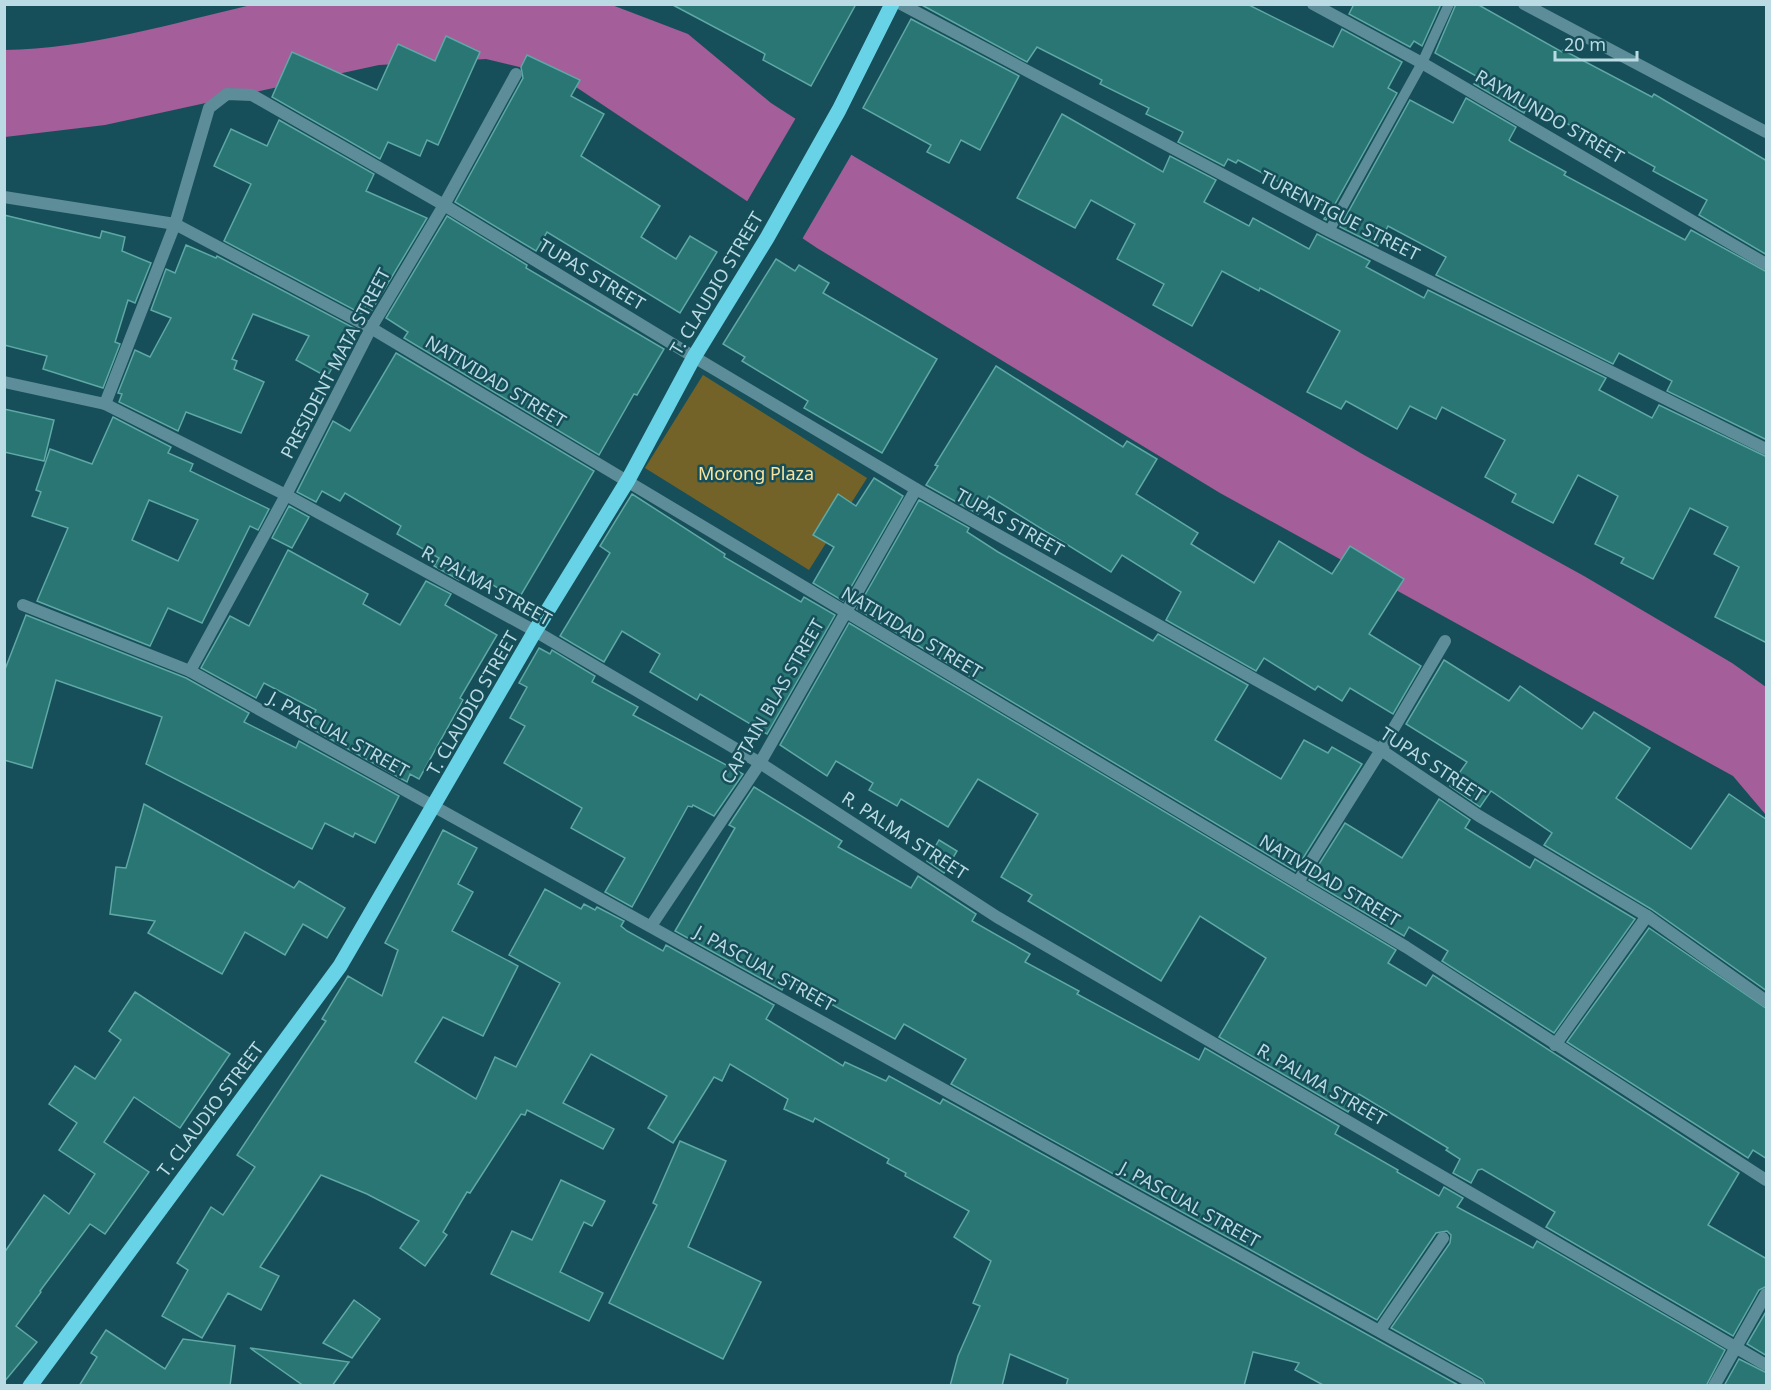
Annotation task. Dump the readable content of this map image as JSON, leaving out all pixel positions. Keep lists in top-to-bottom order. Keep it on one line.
{"streets":{"main road":["T. CLAUDIO STREET"],"street":["RAYMUNDO STREET","TURENTIGUE STREET","TUPAS STREET","PRESIDENT MATA STREET","NATIVIDAD STREET","R. PALMA STREET","CAPTAIN BLAS STREET","J. PASCUAL STREET"]},"crossings":[["TUPAS STREET","T. CLAUDIO STREET"],["TUPAS STREET","PRESIDENT MATA STREET"],["TUPAS STREET","NATIVIDAD STREET"],["TUPAS STREET","CAPTAIN BLAS STREET"],["T. CLAUDIO STREET","NATIVIDAD STREET"],["T. CLAUDIO STREET","R. PALMA STREET"],["T. CLAUDIO STREET","J. PASCUAL STREET"],["PRESIDENT MATA STREET","NATIVIDAD STREET"],["PRESIDENT MATA STREET","R. PALMA STREET"],["PRESIDENT MATA STREET","J. PASCUAL STREET"],["NATIVIDAD STREET","CAPTAIN BLAS STREET"],["R. PALMA STREET","CAPTAIN BLAS STREET"],["CAPTAIN BLAS STREET","J. PASCUAL STREET"]],"parks":["Morong Plaza"],"scale_bar":"20 m"}
